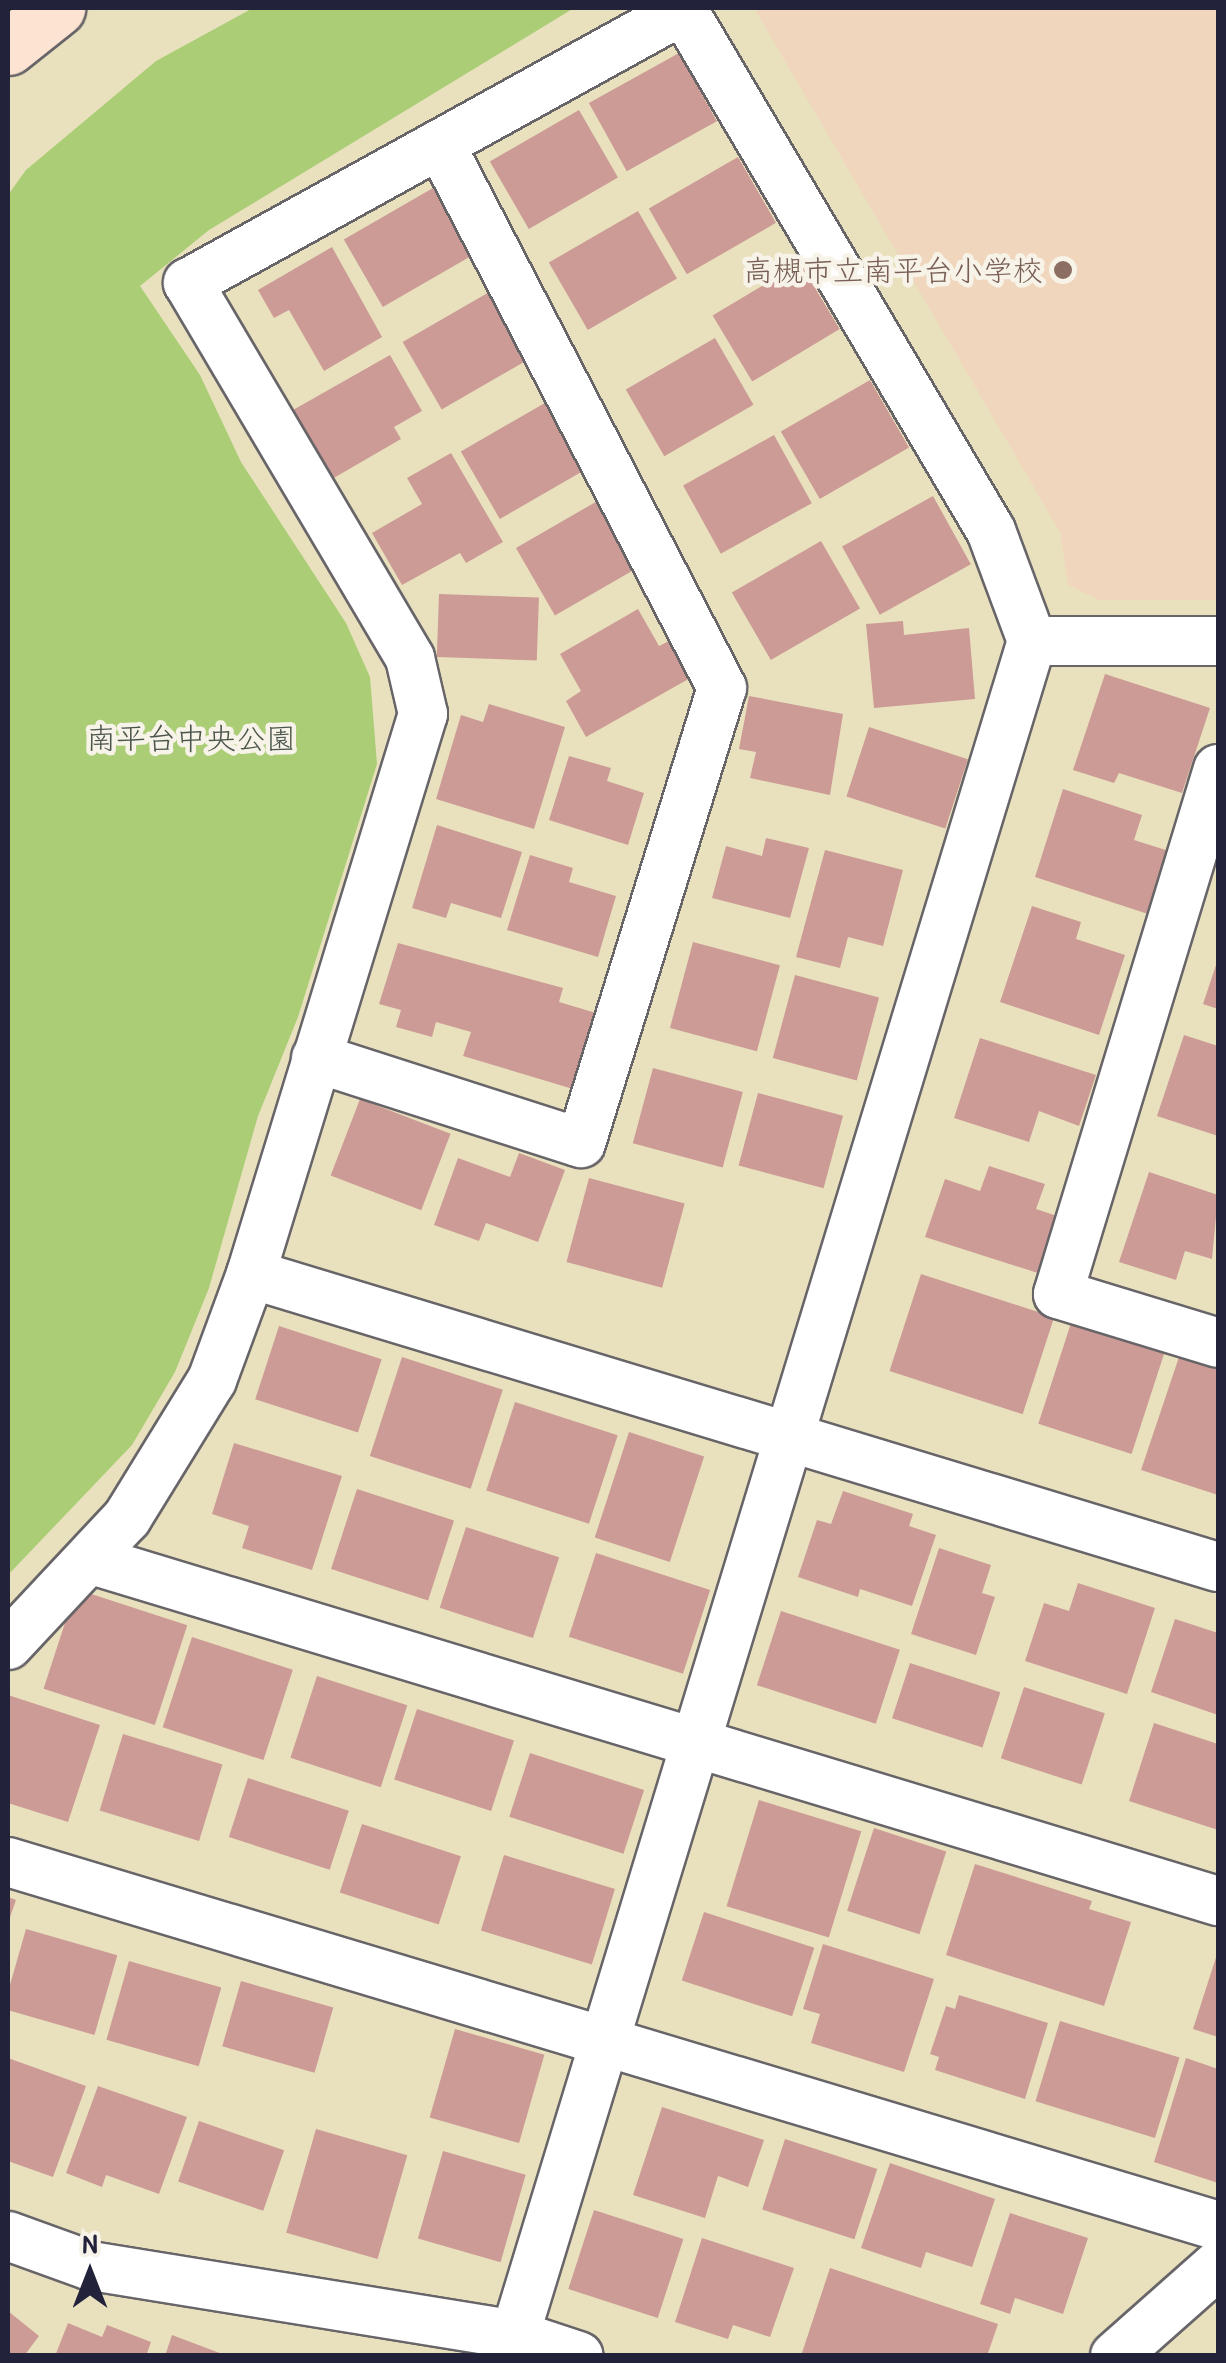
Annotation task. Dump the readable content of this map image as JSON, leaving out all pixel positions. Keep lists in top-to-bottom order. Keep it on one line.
{"parks":["南平台中央公園"],"places":["高槻市立南平台小学校"],"north":"top"}
